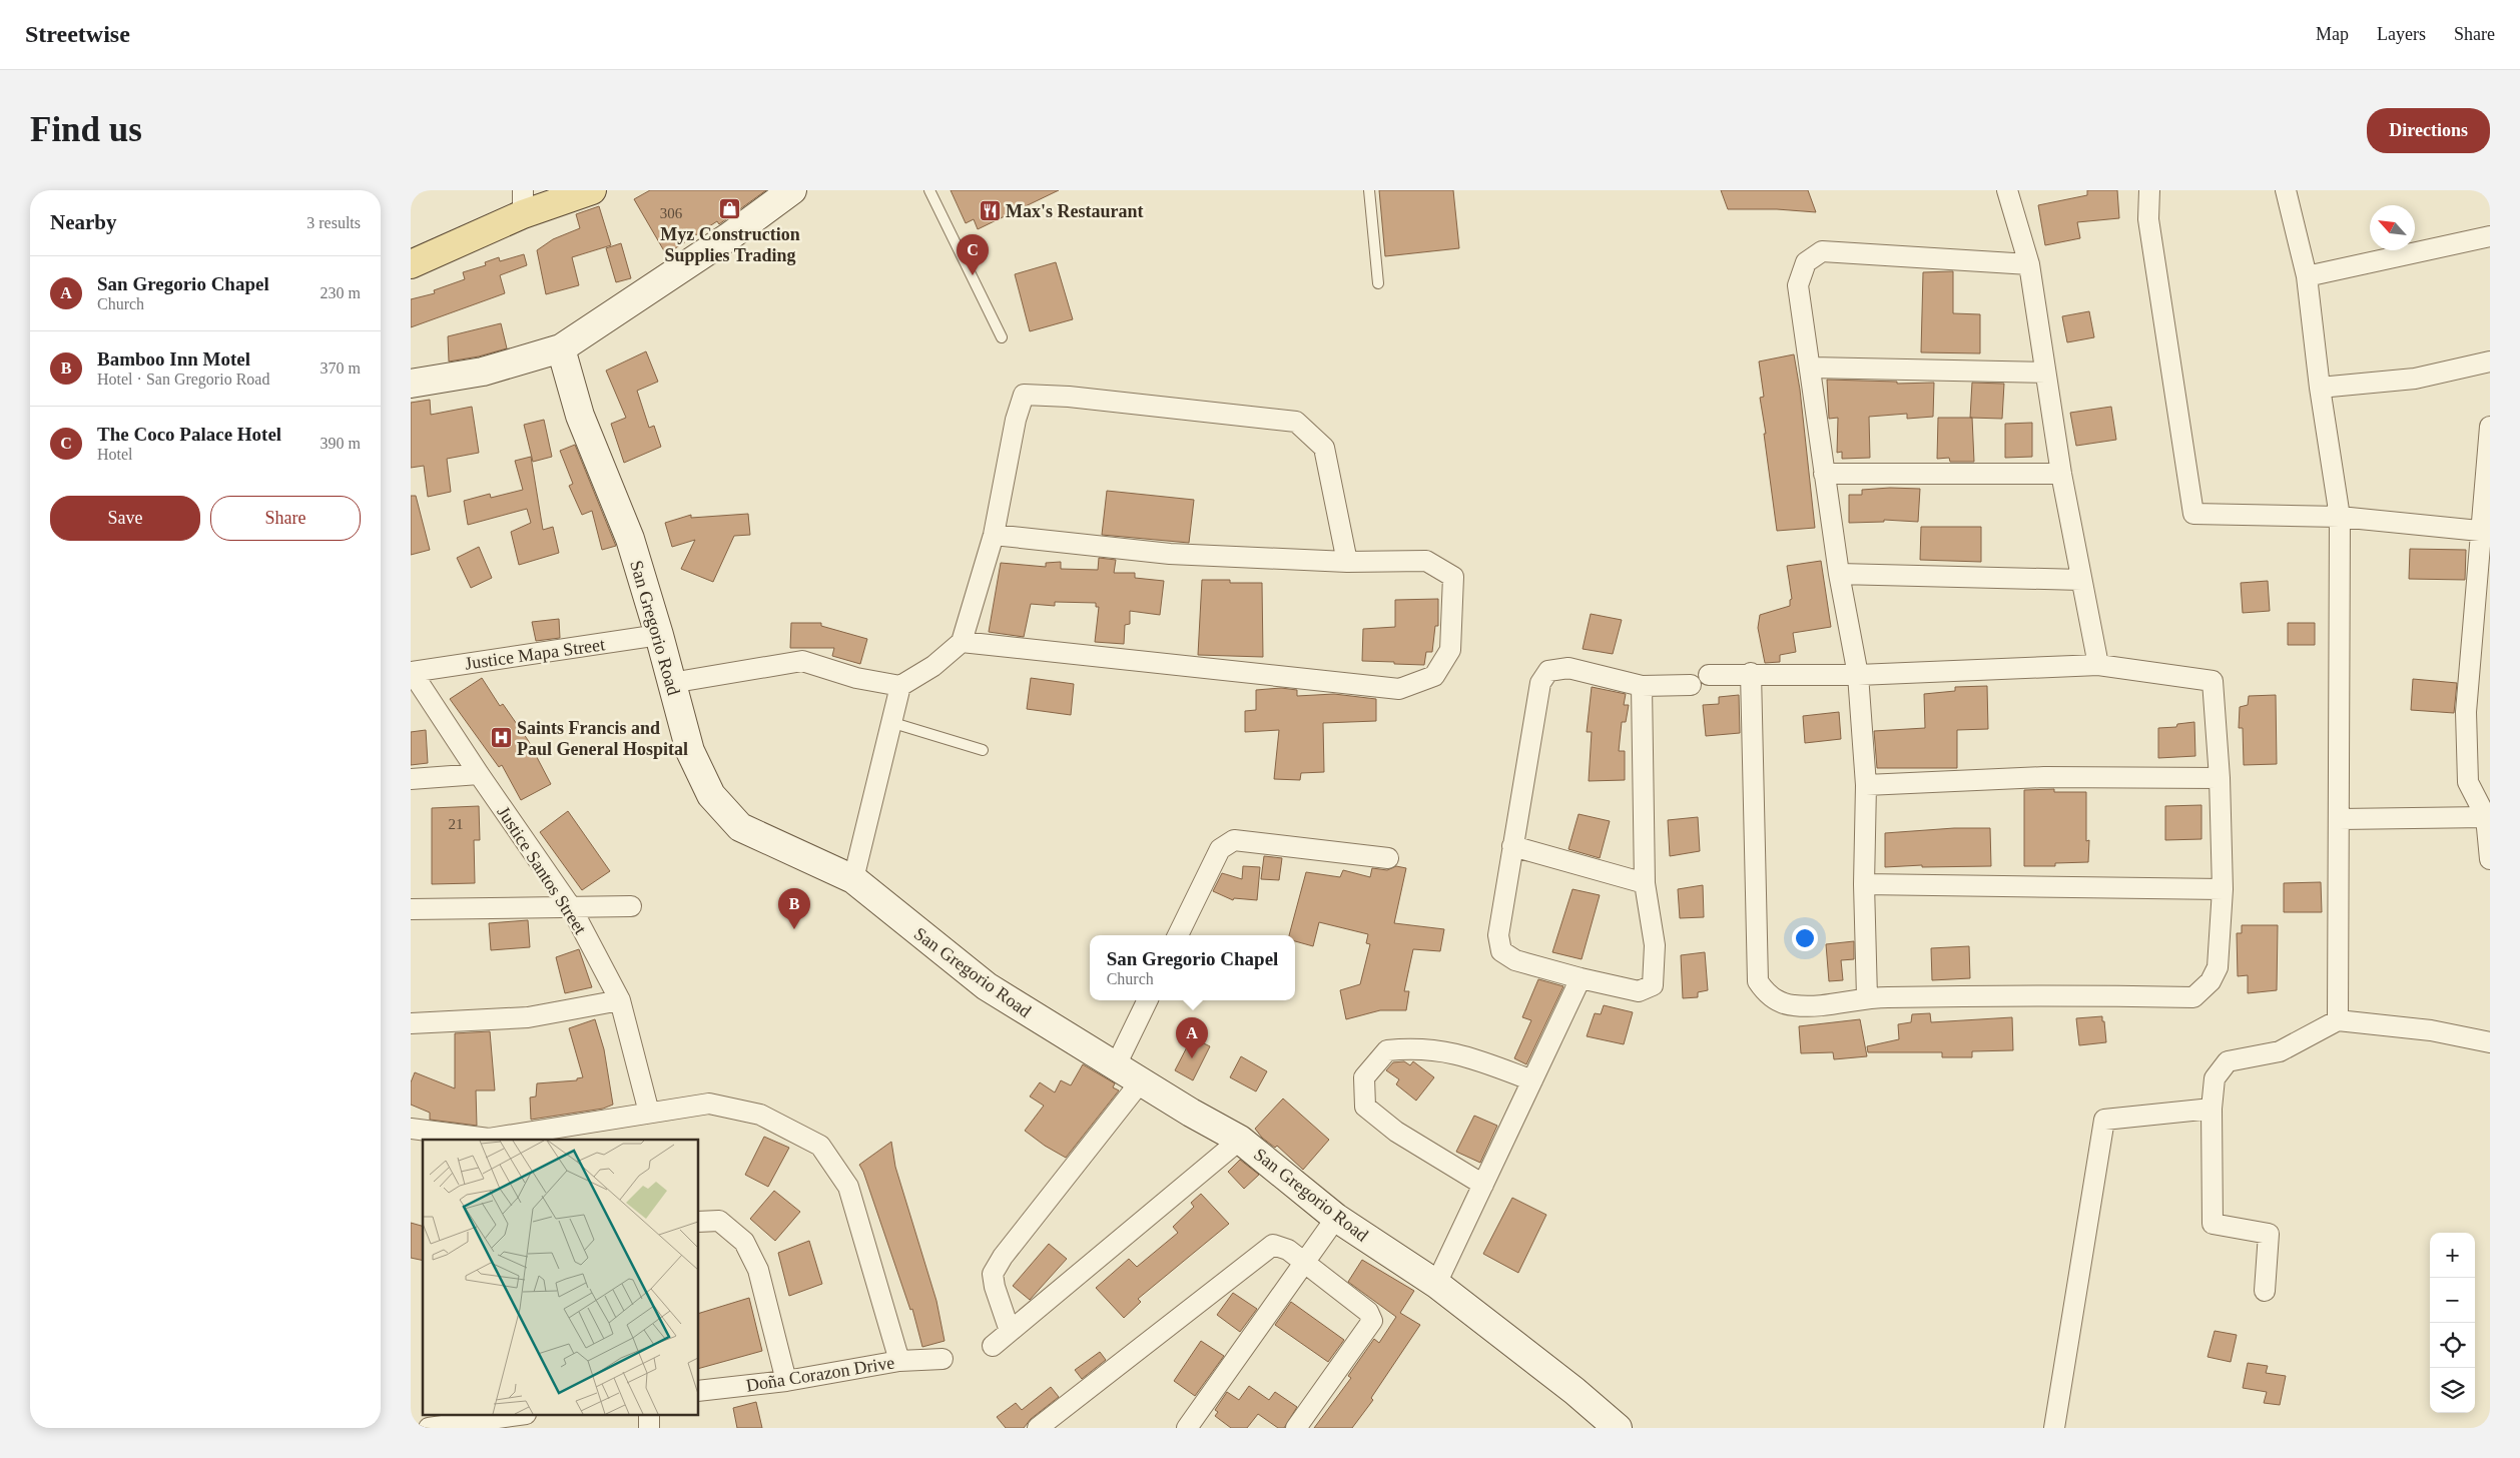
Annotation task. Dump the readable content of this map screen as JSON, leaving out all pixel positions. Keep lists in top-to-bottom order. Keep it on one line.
{"streets":{"street":["San Gregorio Road","Justice Mapa Street","Justice Santos Street","Doña Corazon Drive"]},"crossings":[["San Gregorio Road","Justice Mapa Street"],["Justice Mapa Street","Justice Santos Street"]],"places":{"shop":["Myz Construction Supplies Trading"],"restaurant":["Max's Restaurant"],"hospital":["Saints Francis and Paul General Hospital"]},"house_numbers":["306","21"],"north":"top left","page":{"header":"Streetwise","nav":["Map","Layers","Share"],"buttons":["Directions",["Save","Share"]],"title":"Find us","heading":["Nearby","3 results"],"pins":["C","B","A"],"list":[{"mark":"A","name":"San Gregorio Chapel","note":"Church","value":"230 m"},{"mark":"B","name":"Bamboo Inn Motel","note":"Hotel · San Gregorio Road","value":"370 m"},{"mark":"C","name":"The Coco Palace Hotel","note":"Hotel","value":"390 m"}],"popup":["San Gregorio Chapel","Church"],"map_buttons":["+","−"]}}
